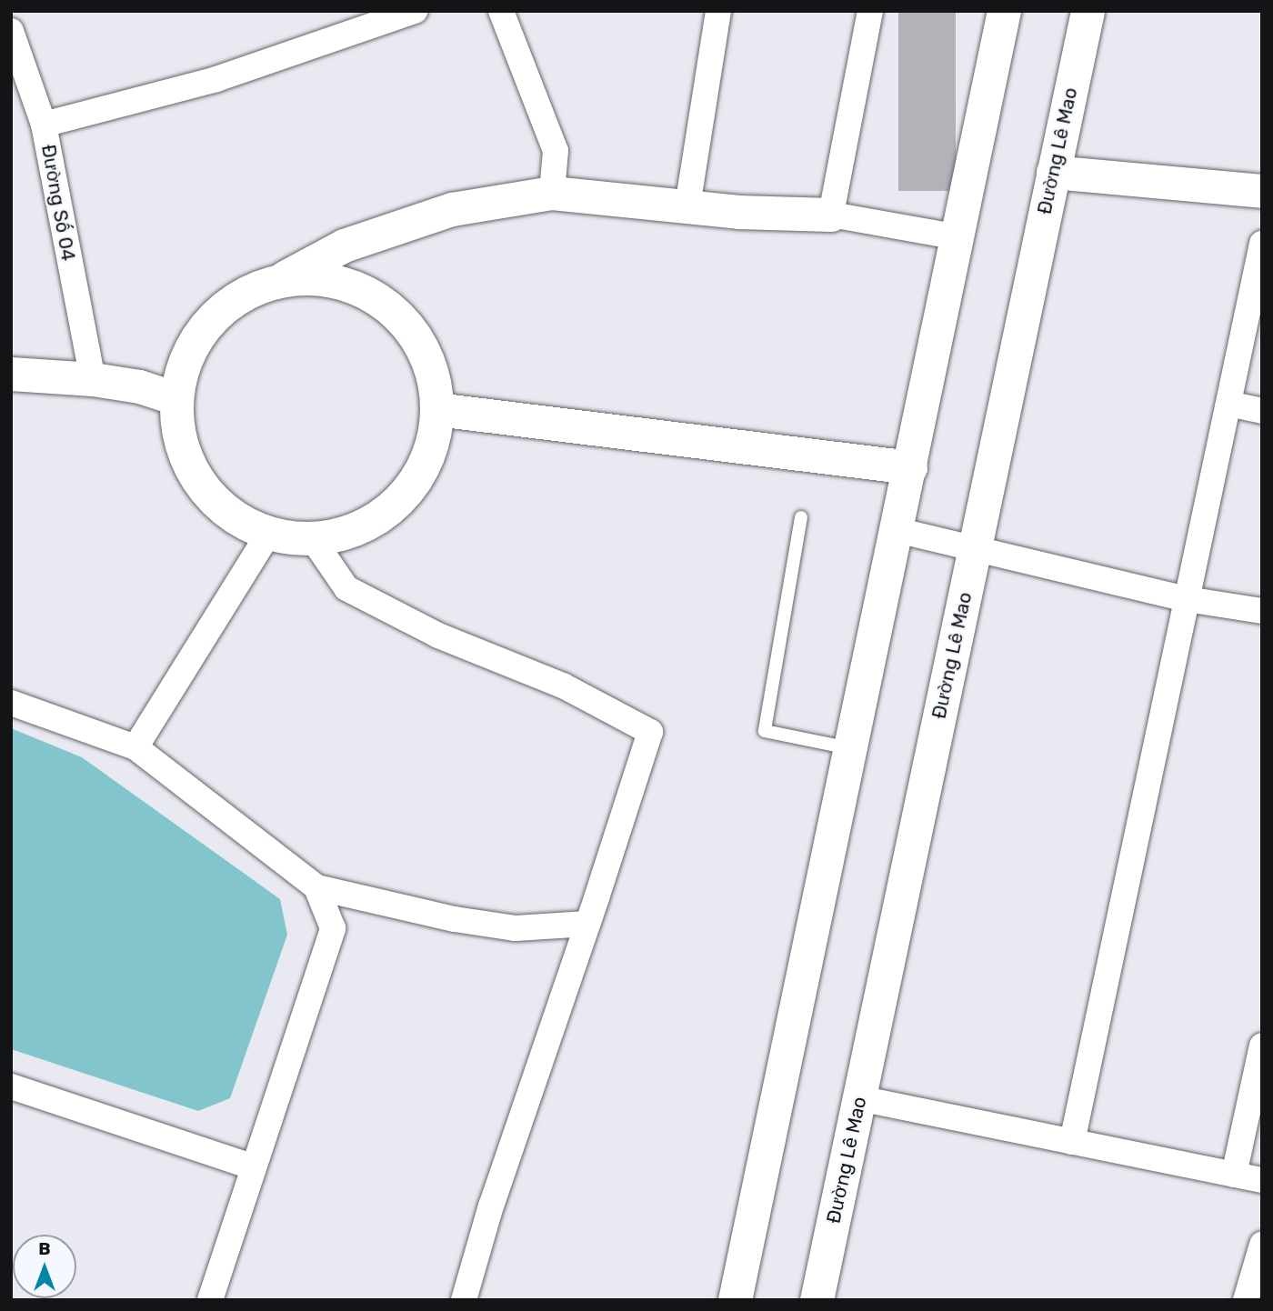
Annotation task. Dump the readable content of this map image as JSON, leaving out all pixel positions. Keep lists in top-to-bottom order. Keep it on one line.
{"streets":{"street":["Đường Lê Mao","Đường Số 04"]},"north":"top"}
